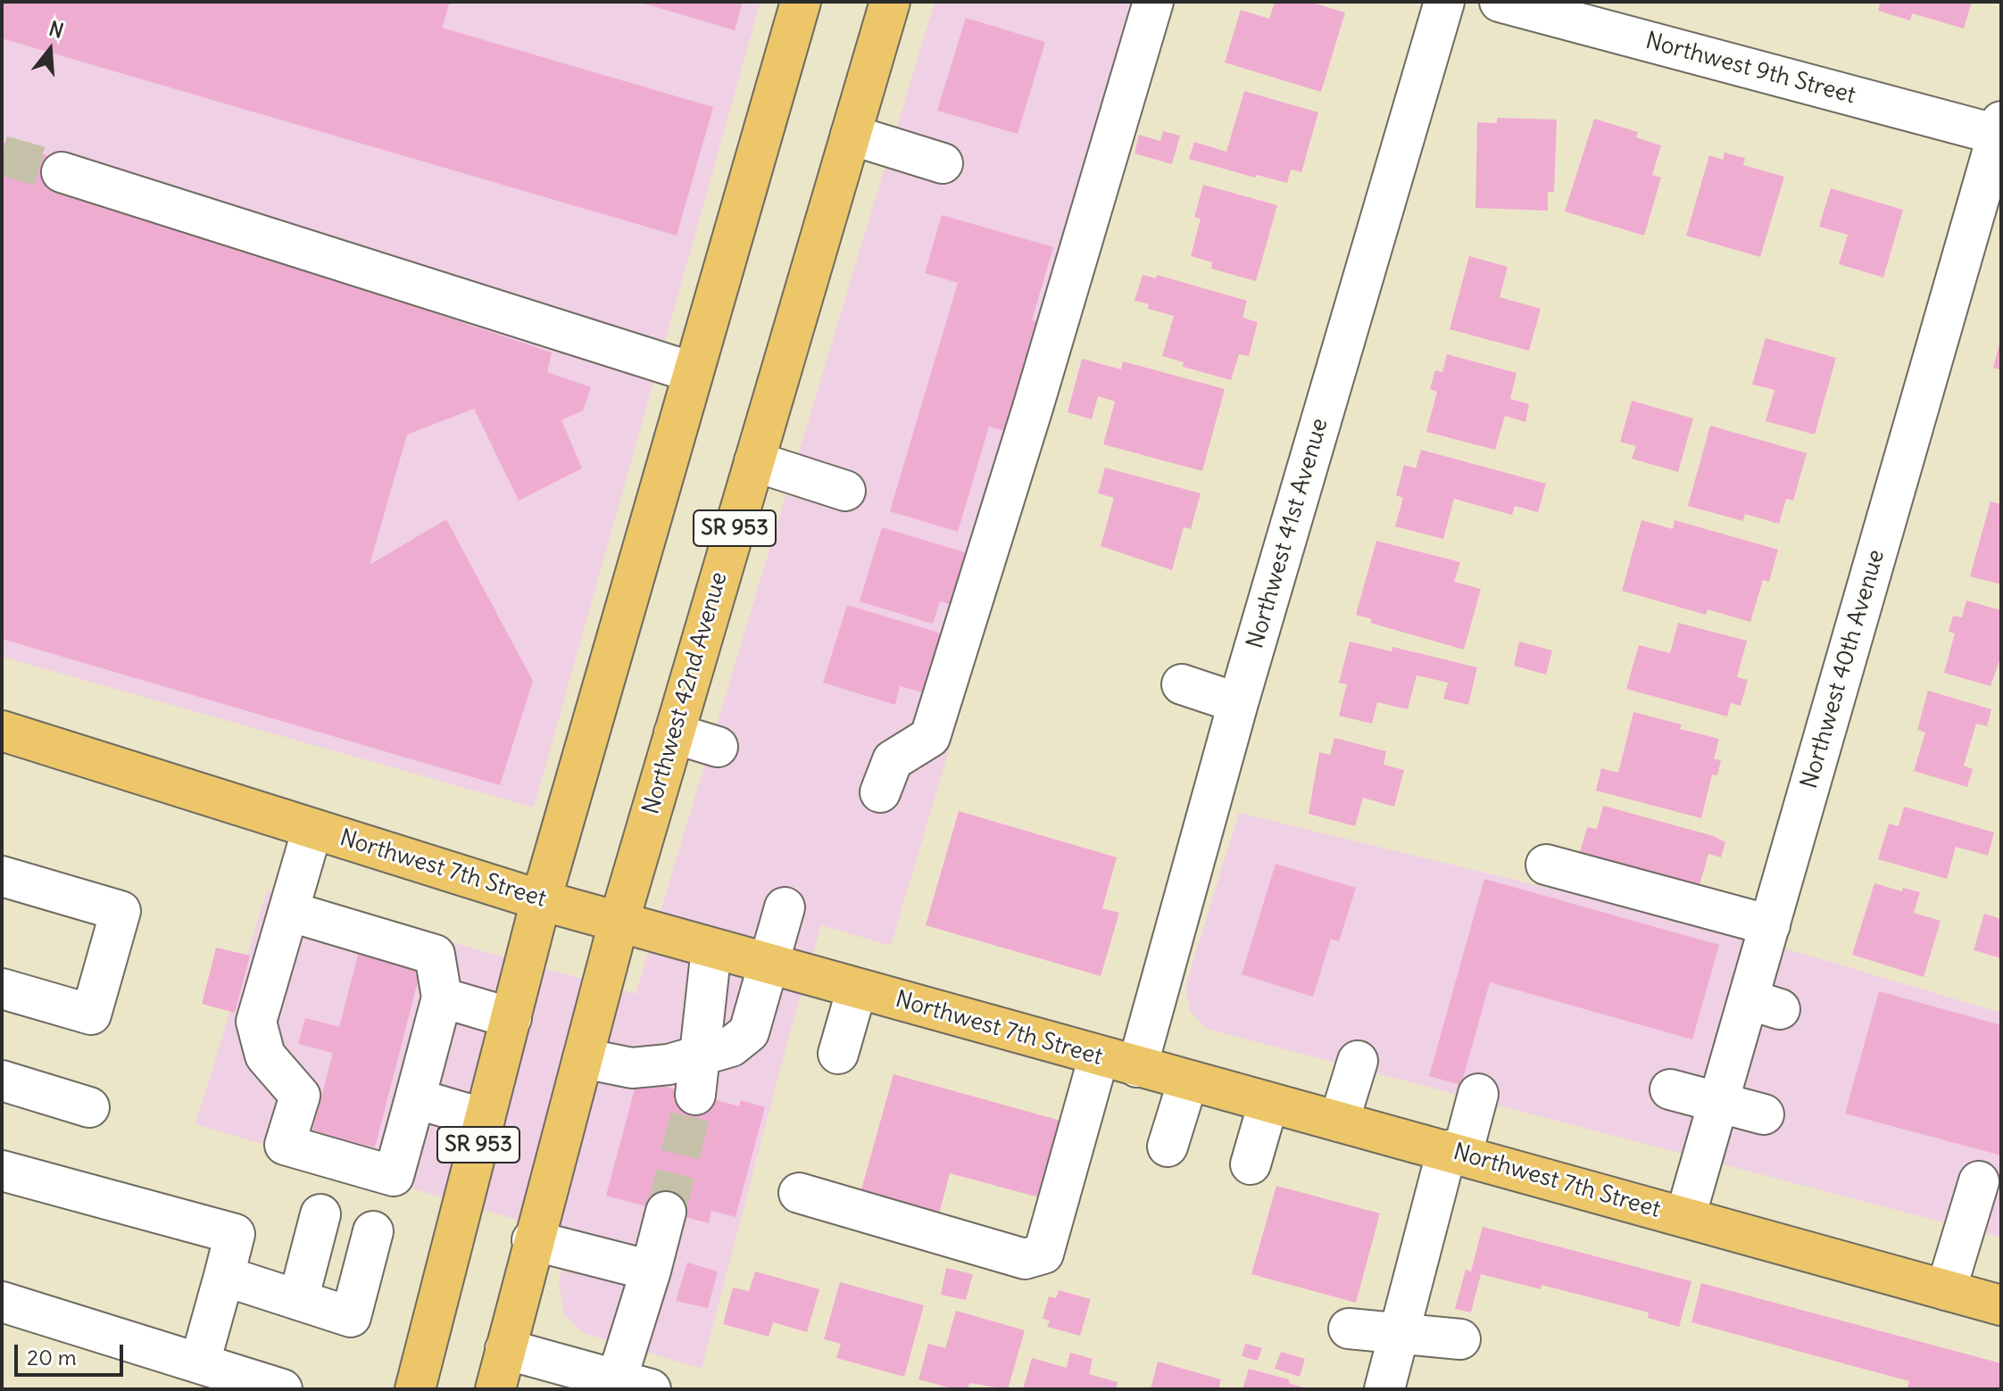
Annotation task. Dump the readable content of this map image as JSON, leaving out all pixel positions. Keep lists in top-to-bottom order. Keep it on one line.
{"streets":{"main road":["SR 953","Northwest 42nd Avenue","Northwest 7th Street"],"street":["Northwest 9th Street","Northwest 41st Avenue","Northwest 40th Avenue"]},"crossings":[["Northwest 9th Street","Northwest 40th Avenue"],["SR 953","Northwest 7th Street"],["Northwest 41st Avenue","Northwest 7th Street"],["Northwest 40th Avenue","Northwest 7th Street"],["Northwest 42nd Avenue","Northwest 7th Street"]],"scale_bar":"20 m","north":"top"}
